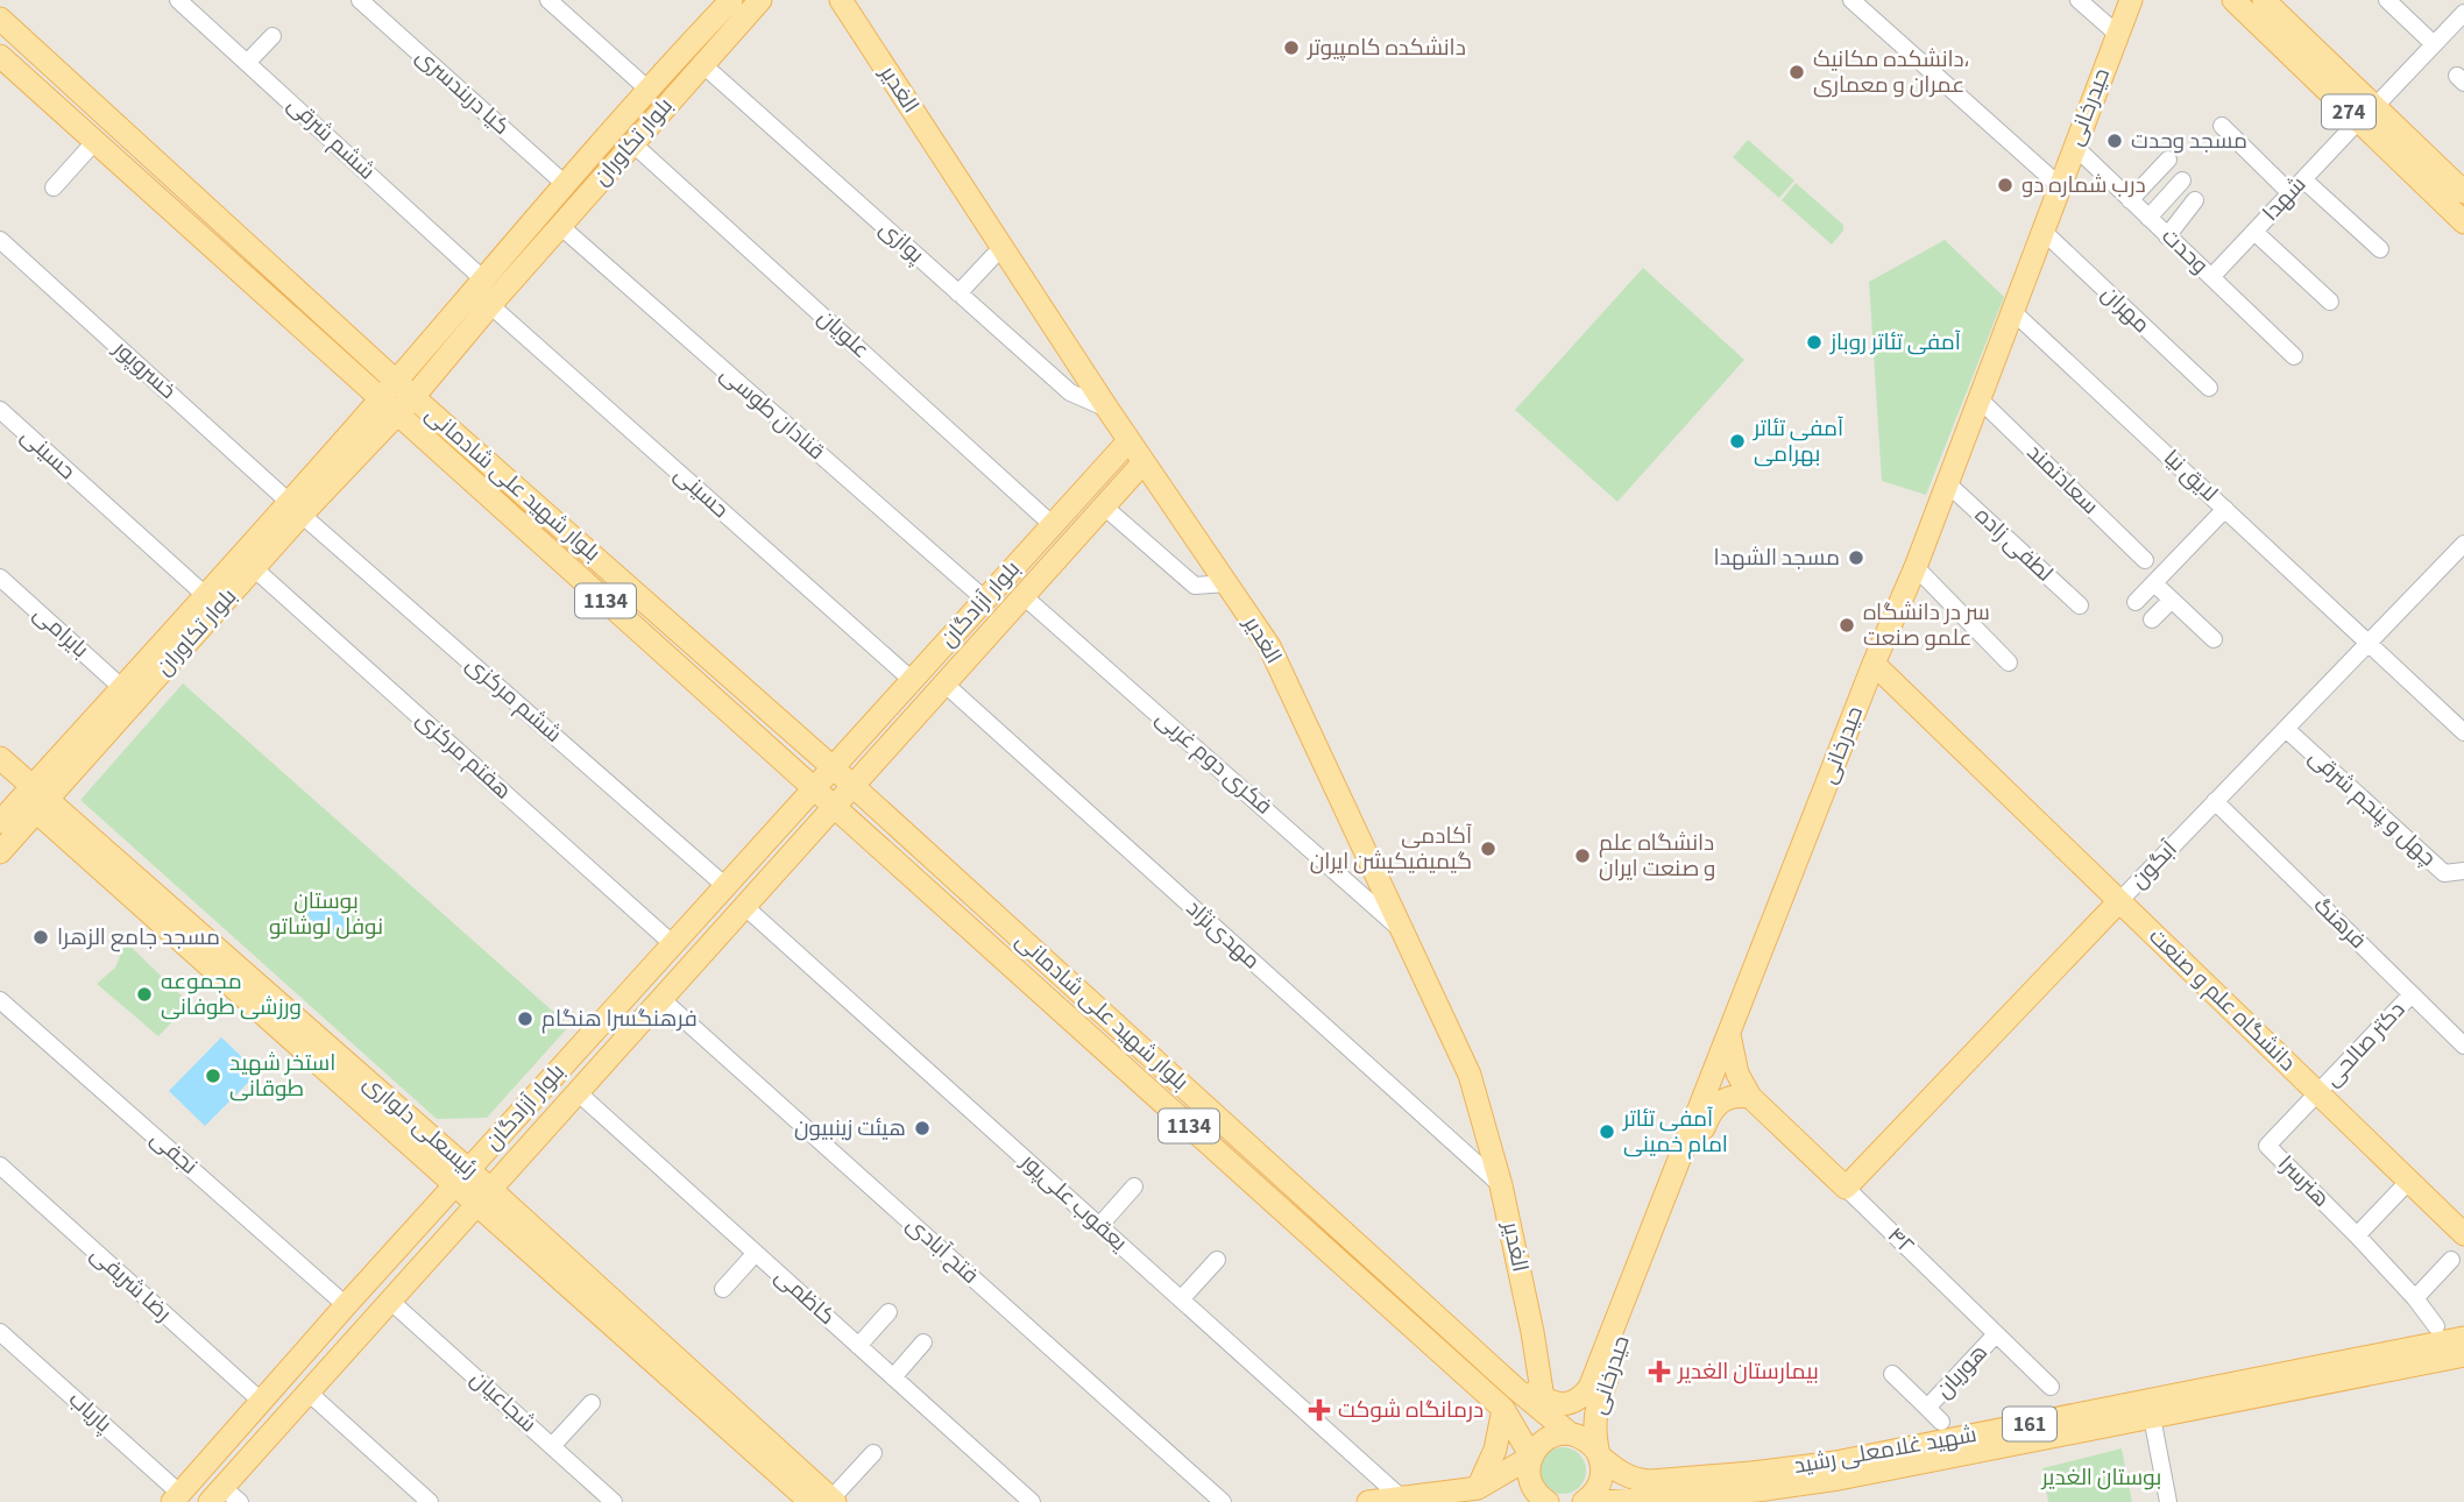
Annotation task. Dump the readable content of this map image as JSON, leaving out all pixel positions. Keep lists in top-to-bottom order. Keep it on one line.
{"streets":{"main road":["الغدیر","حیدرخانی","274","بلوار تکاوران","بلوار شهید علی شادمانی","1134","بلوار آزادگان","آبگون","دانشگاه علم و صنعت","رئیسعلی دلواری","۴۲","161","شهید غلامعلی رشید"],"street":["کیا دربندسری","ششم شرقی","شهدا","پوازی","وحدت","مهران","علویان","خسروپور","قنادان طوسی","حسینی","لایق نیا","سعادتمند","لطفی زاده","بایرامی","ششم مرکزی","هفتم مرکزی","فکری دوم غربی","چهل و ‍پنجم شرقی","فرهنگ","مهدی‌نژاد","دکتر صالحی","نجفی","هنرسرا","یعقوب علی‌پور","فتح آبادی","رضا شریفی","کاظمی","هوریان","شجاعیان","پاریاب"]},"crossings":[["الغدیر","حیدرخانی"],["الغدیر","پوازی"],["الغدیر","بلوار شهید علی شادمانی"],["الغدیر","بلوار آزادگان"],["الغدیر","فکری دوم غربی"],["الغدیر","مهدی‌نژاد"],["کیا دربندسری","بلوار تکاوران"],["حیدرخانی","وحدت"],["حیدرخانی","مهران"],["حیدرخانی","لایق نیا"],["حیدرخانی","سعادتمند"],["حیدرخانی","بلوار شهید علی شادمانی"],["حیدرخانی","لطفی زاده"],["حیدرخانی","دانشگاه علم و صنعت"],["حیدرخانی","۴۲"],["حیدرخانی","شهید غلامعلی رشید"],["274","شهدا"],["ششم شرقی","بلوار تکاوران"],["بلوار تکاوران","پوازی"],["بلوار تکاوران","علویان"],["بلوار تکاوران","خسروپور"],["بلوار تکاوران","قنادان طوسی"],["بلوار تکاوران","حسینی"],["بلوار تکاوران","بلوار شهید علی شادمانی"],["بلوار تکاوران","بایرامی"],["بلوار تکاوران","ششم مرکزی"],["بلوار تکاوران","هفتم مرکزی"],["بلوار تکاوران","رئیسعلی دلواری"],["شهدا","وحدت"],["علویان","بلوار آزادگان"],["خسروپور","ششم مرکزی"],["قنادان طوسی","بلوار آزادگان"],["حسینی","بلوار آزادگان"],["لایق نیا","آبگون"],["بلوار شهید علی شادمانی","1134"],["بلوار شهید علی شادمانی","بلوار آزادگان"],["بلوار شهید علی شادمانی","شهید غلامعلی رشید"],["1134","بلوار آزادگان"],["بلوار آزادگان","ششم مرکزی"],["بلوار آزادگان","هفتم مرکزی"],["بلوار آزادگان","فکری دوم غربی"],["بلوار آزادگان","مهدی‌نژاد"],["بلوار آزادگان","رئیسعلی دلواری"],["بلوار آزادگان","نجفی"],["بلوار آزادگان","یعقوب علی‌پور"],["بلوار آزادگان","فتح آبادی"],["بلوار آزادگان","رضا شریفی"],["بلوار آزادگان","کاظمی"],["بلوار آزادگان","شجاعیان"],["بلوار آزادگان","پاریاب"],["چهل و ‍پنجم شرقی","آبگون"],["آبگون","فرهنگ"],["آبگون","دانشگاه علم و صنعت"],["آبگون","۴۲"],["فرهنگ","دکتر صالحی"],["دانشگاه علم و صنعت","دکتر صالحی"],["دانشگاه علم و صنعت","هنرسرا"],["دکتر صالحی","هنرسرا"],["هنرسرا","شهید غلامعلی رشید"],["۴۲","هوریان"]],"parks":["بوستان نوفل لوشاتو","بوستان الغدیر"],"places":{"other":["دانشکده کامپیوتر","دانشکده مکانیک، عمران و معماری","مسجد وحدت","درب شماره دو","آمفی تئاتر روباز","آمفی تئاتر بهرامی","مسجد الشهدا","سر در دانشگاه علمو صنعت","آکادمی گیمیفیکیشن ایران","دانشگاه علم و صنعت ایران","مسجد جامع الزهرا","مجموعه ورزشی طوفانی","فرهنگسرا هنگام","استخر شهید طوقانی","هیئت زینبیون","آمفی تئاتر امام خمینی"],"health":["بیمارستان الغدیر","درمانگاه شوکت"]}}
